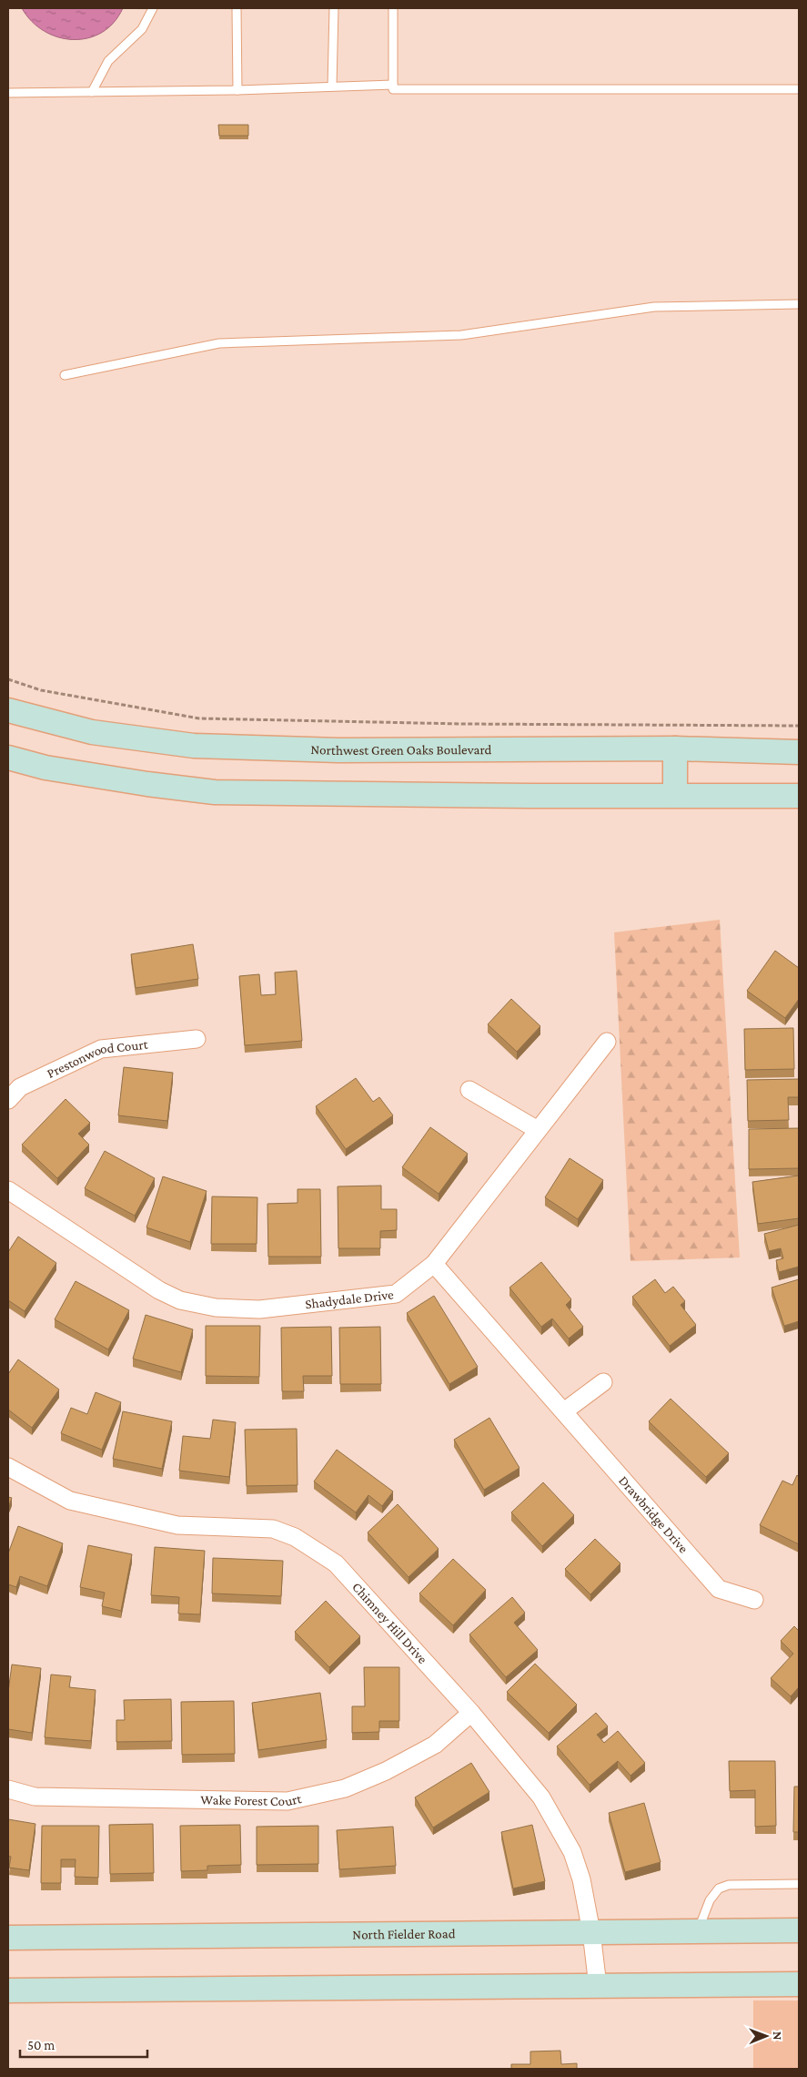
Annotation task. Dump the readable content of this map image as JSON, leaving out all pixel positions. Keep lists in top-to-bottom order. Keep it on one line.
{"streets":{"main road":["Northwest Green Oaks Boulevard","North Fielder Road"],"street":["Prestonwood Court","Shadydale Drive","Drawbridge Drive","Chimney Hill Drive","Wake Forest Court"]},"crossings":[["Shadydale Drive","Drawbridge Drive"],["Chimney Hill Drive","Wake Forest Court"],["Chimney Hill Drive","North Fielder Road"]],"scale_bar":"50 m","north":"right"}
